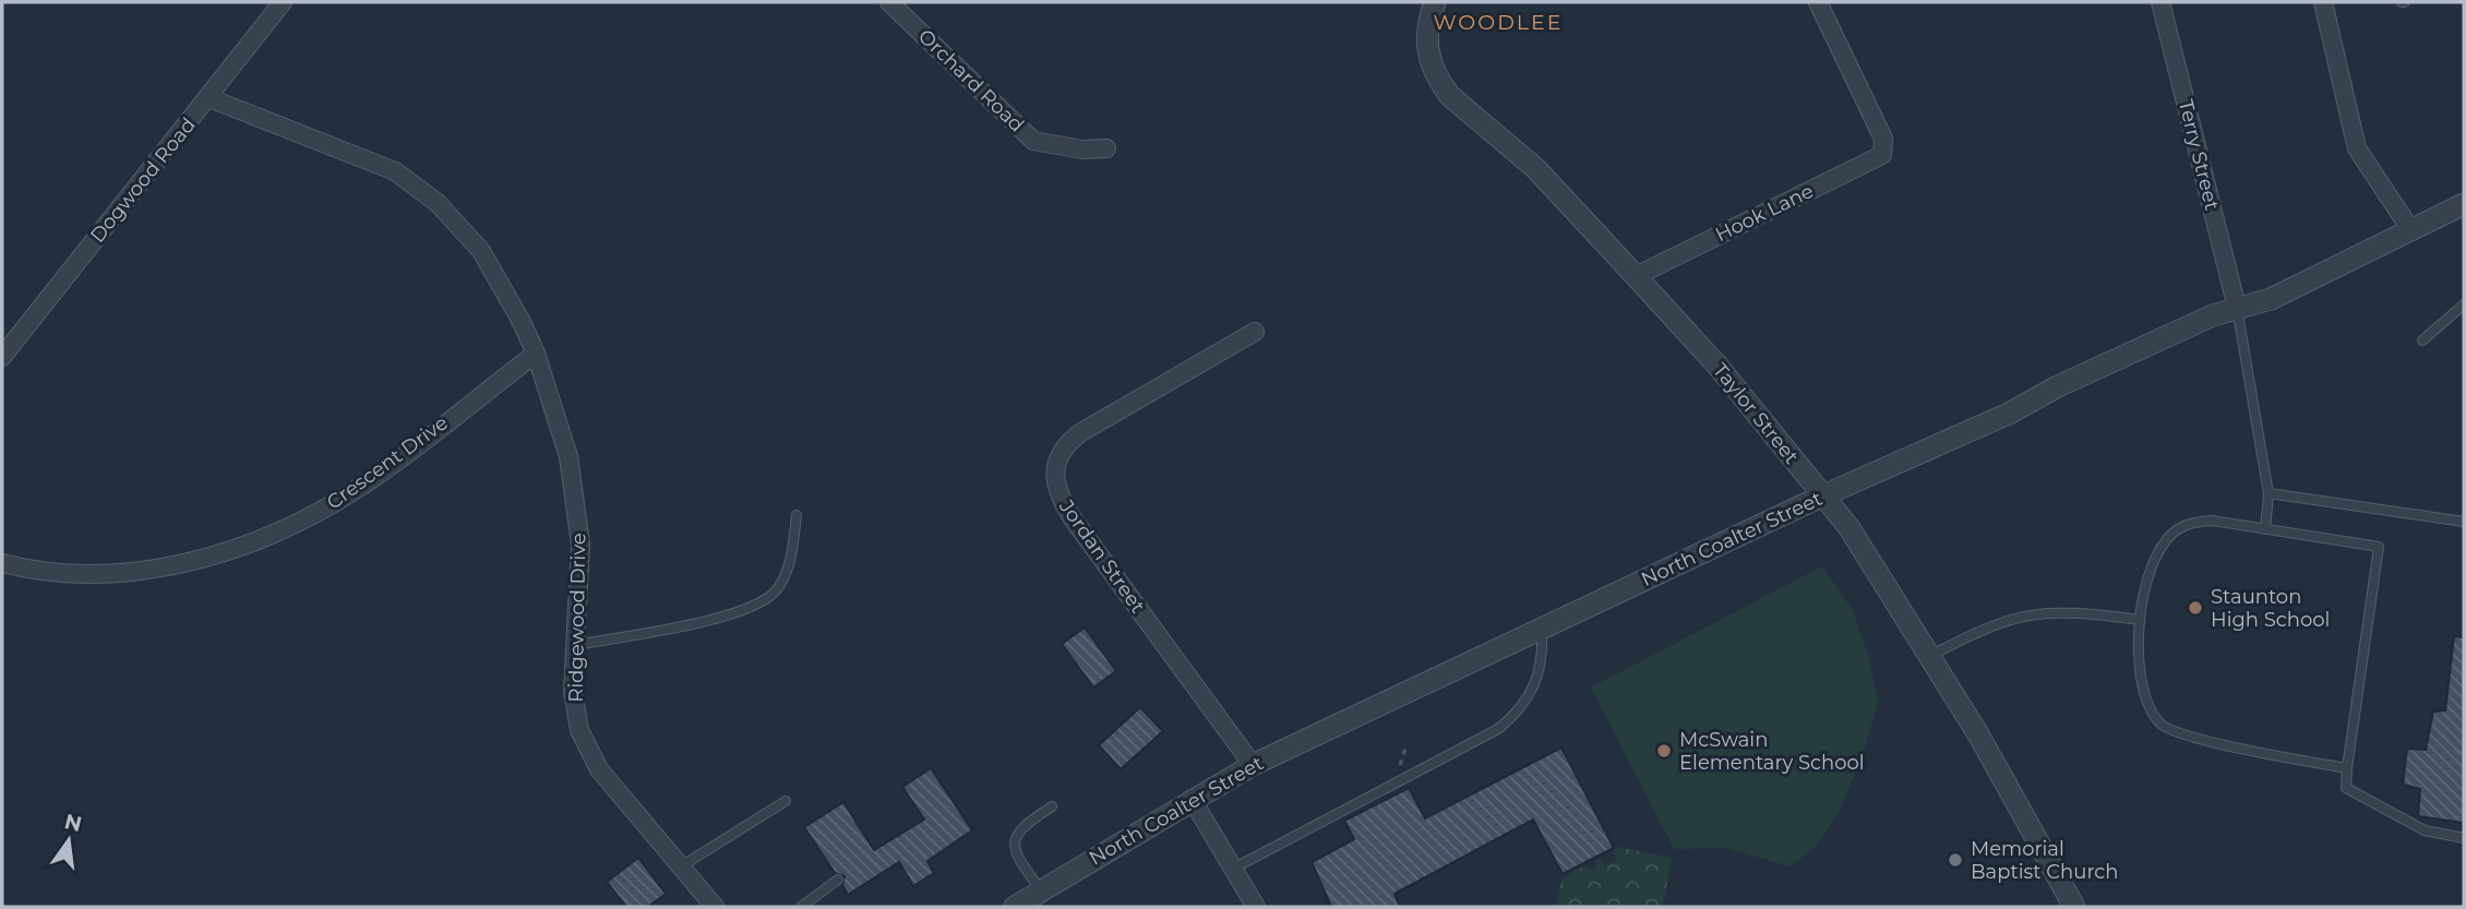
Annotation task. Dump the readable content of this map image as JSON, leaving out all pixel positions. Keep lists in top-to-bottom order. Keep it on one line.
{"streets":{"street":["Orchard Road","Terry Street","Dogwood Road","Hook Lane","Taylor Street","Crescent Drive","North Coalter Street","Jordan Street","Ridgewood Drive"]},"crossings":[["Terry Street","North Coalter Street"],["Dogwood Road","Ridgewood Drive"],["Hook Lane","Taylor Street"],["Taylor Street","North Coalter Street"],["Crescent Drive","Ridgewood Drive"],["North Coalter Street","Jordan Street"]],"districts":["WOODLEE"],"places":["Staunton High School","McSwain Elementary School","Memorial Baptist Church"],"north":"top"}
